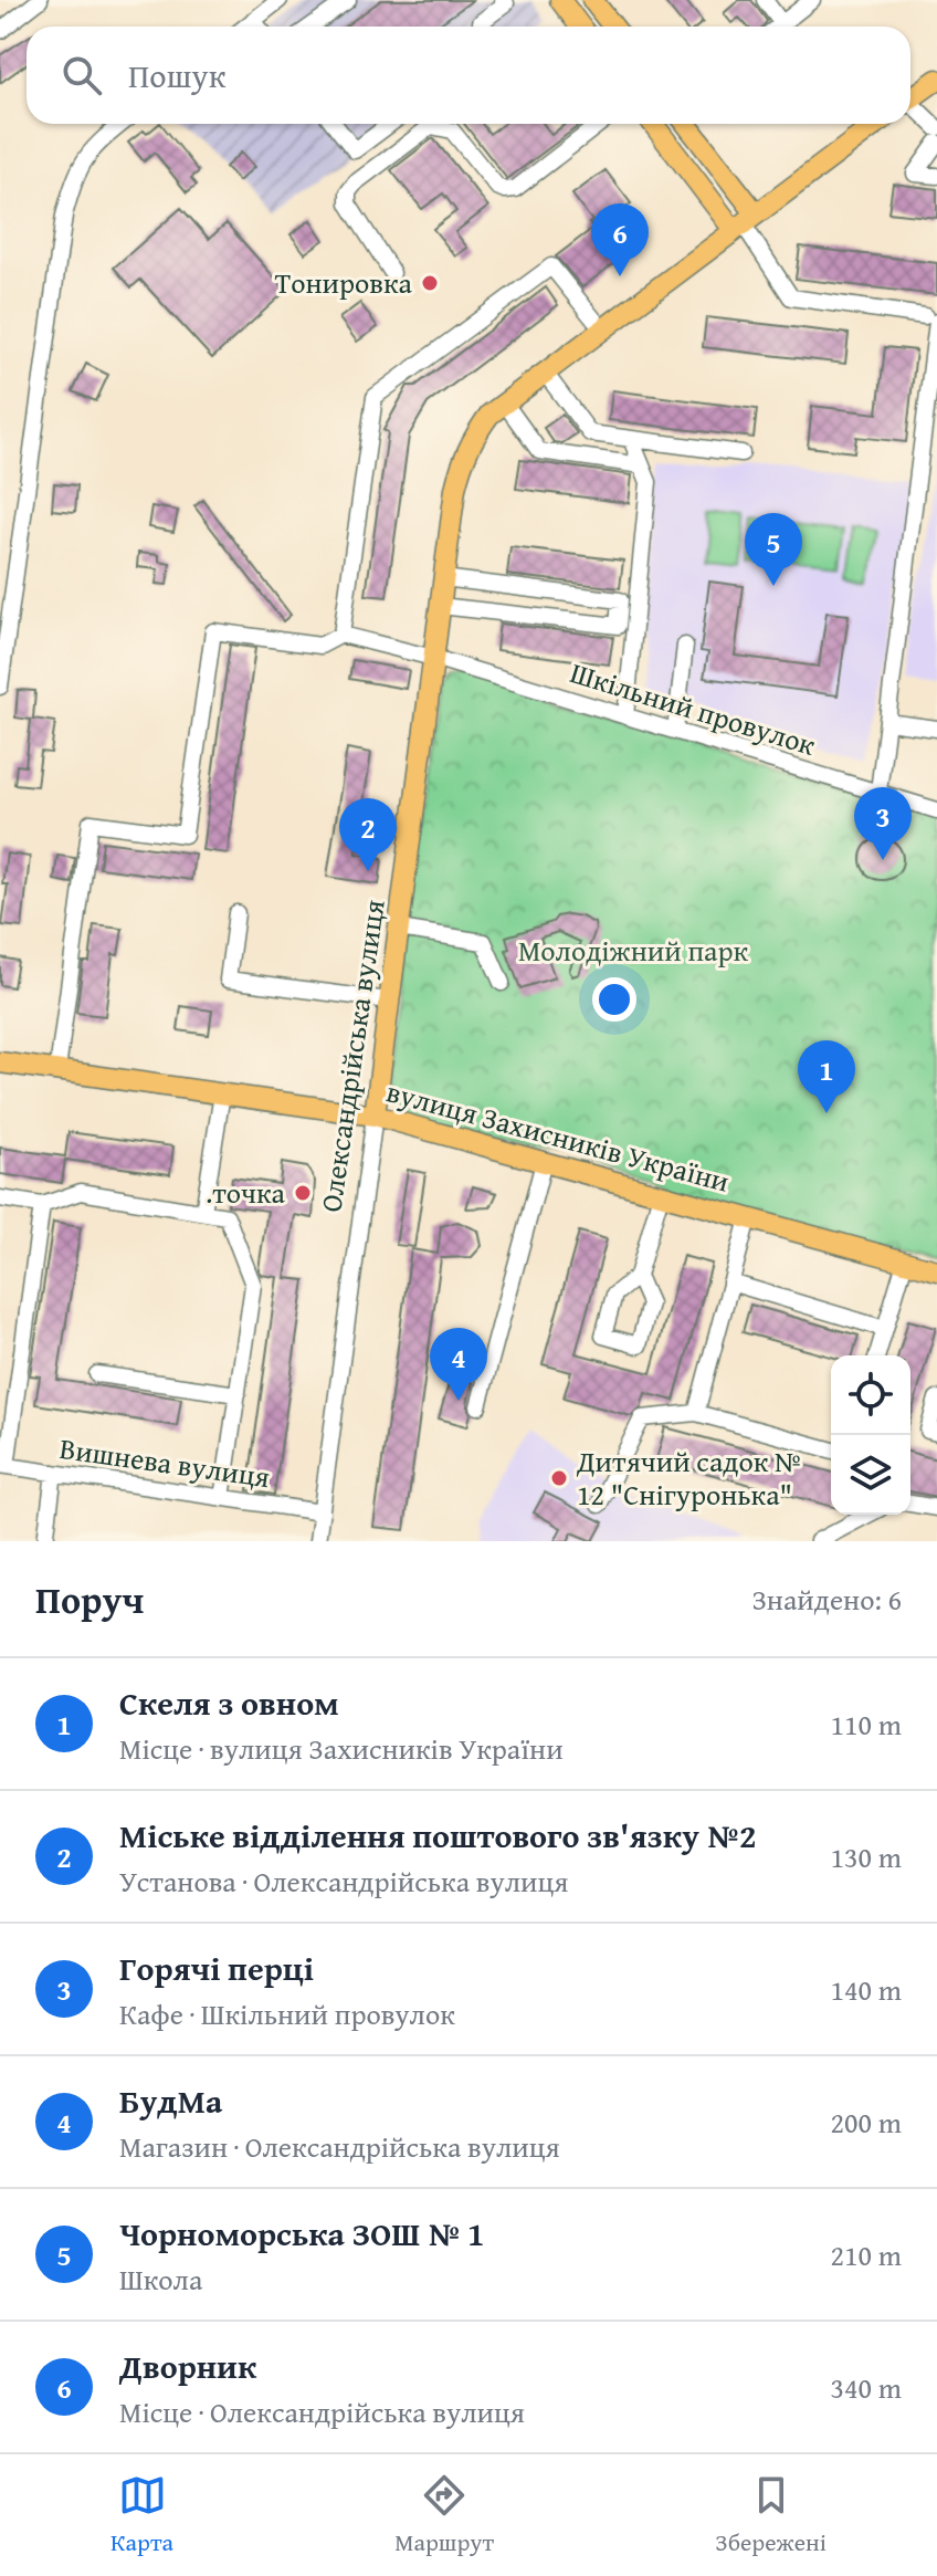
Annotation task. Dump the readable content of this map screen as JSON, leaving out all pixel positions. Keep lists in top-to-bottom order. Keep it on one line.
{"streets":{"main road":["Олександрійська вулиця","вулиця Захисників України"],"street":["Шкільний провулок","Вишнева вулиця"]},"crossings":[["Шкільний провулок","Олександрійська вулиця"],["Олександрійська вулиця","вулиця Захисників України"],["Олександрійська вулиця","Вишнева вулиця"]],"parks":["Молодіжний парк"],"places":["Тонировка",".точка","Дитячий садок № 12 \"Снігуронька\""],"page":{"search":"Пошук","pins":["6","5","3","2","1","4"],"heading":["Поруч","Знайдено: 6"],"list":[{"mark":"1","name":"Скеля з овном","note":"Місце · вулиця Захисників України","value":"110 m"},{"mark":"2","name":"Міське відділення поштового зв'язку №2","note":"Установа · Олександрійська вулиця","value":"130 m"},{"mark":"3","name":"Горячі перці","note":"Кафе · Шкільний провулок","value":"140 m"},{"mark":"4","name":"БудМа","note":"Магазин · Олександрійська вулиця","value":"200 m"},{"mark":"5","name":"Чорноморська ЗОШ № 1","note":"Школа","value":"210 m"},{"mark":"6","name":"Дворник","note":"Місце · Олександрійська вулиця","value":"340 m"}],"nav":["Карта","Маршрут","Збережені"]}}
